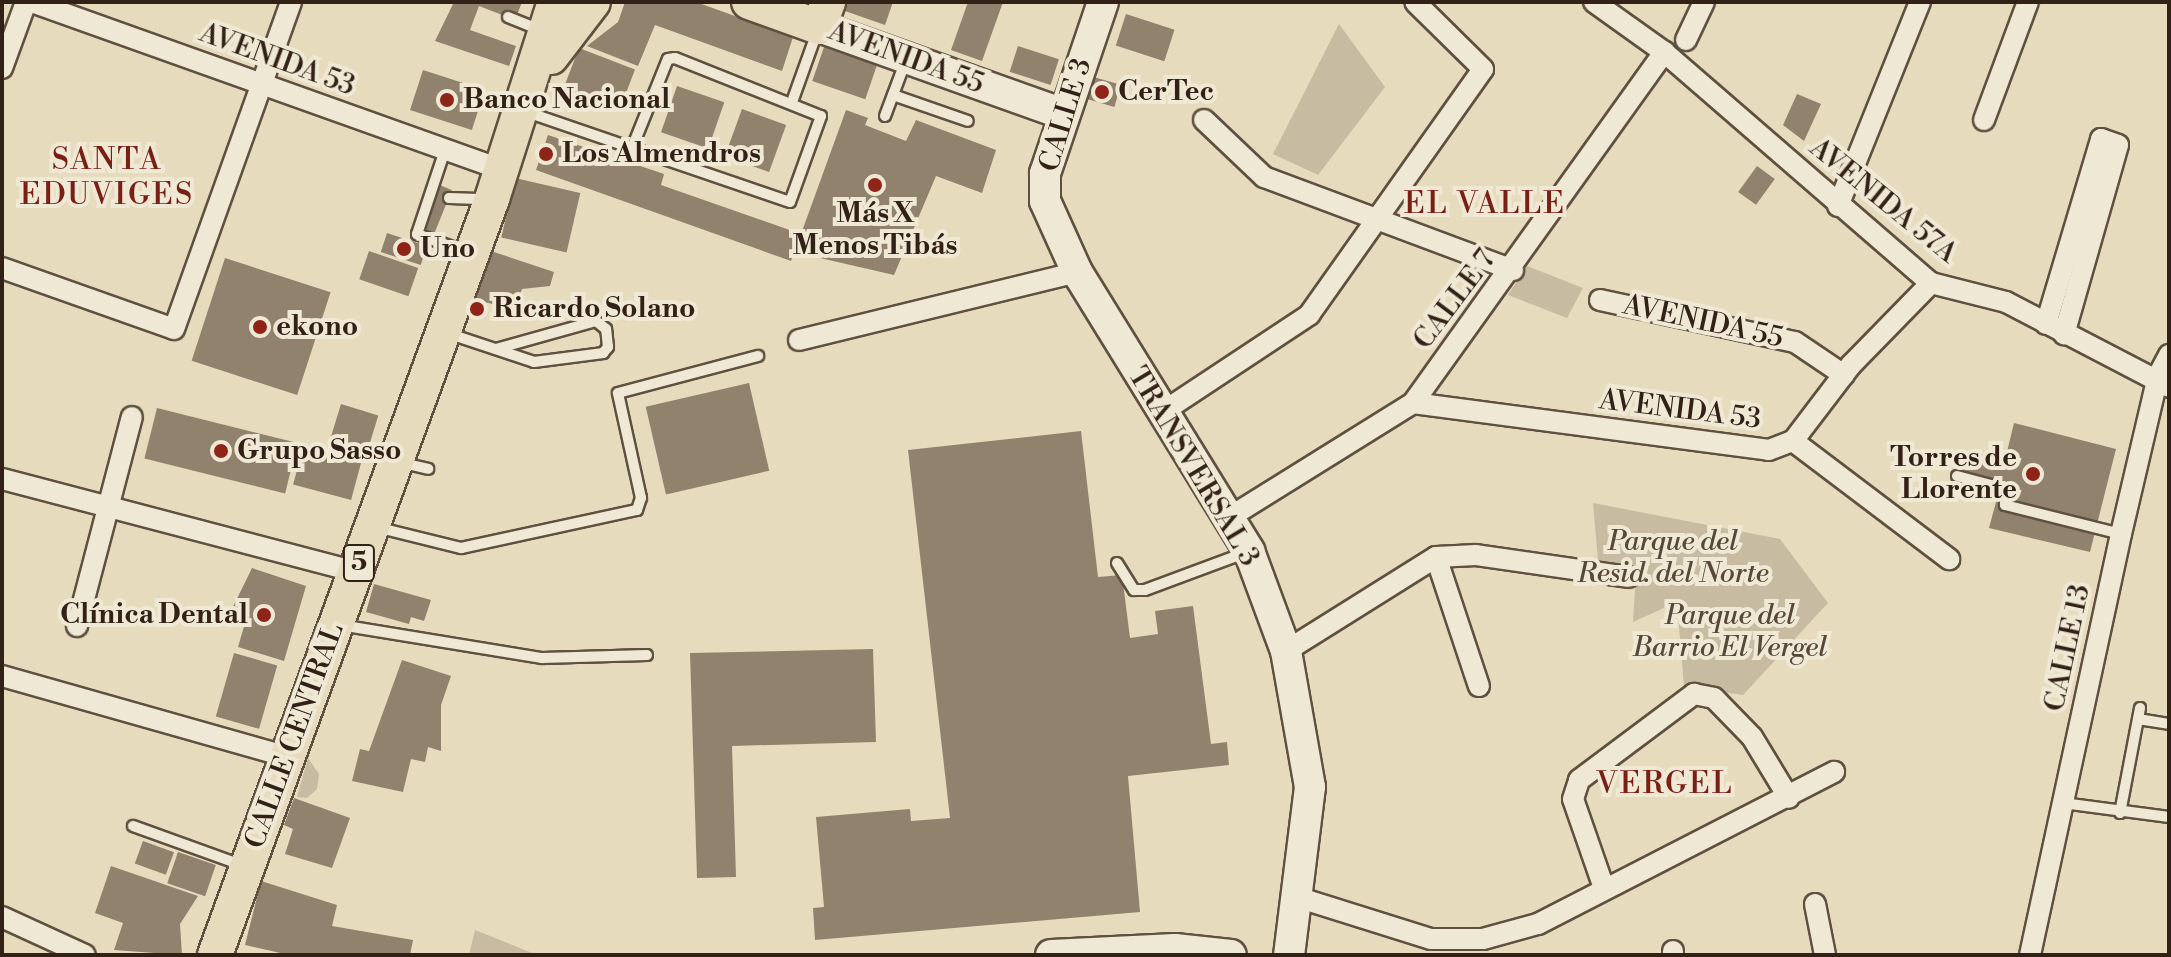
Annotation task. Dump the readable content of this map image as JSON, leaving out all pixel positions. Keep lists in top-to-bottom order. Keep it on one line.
{"streets":{"main road":["AVENIDA 55","5","CALLE CENTRAL"],"street":["AVENIDA 53","CALLE 3","AVENIDA 57A","CALLE 7","TRANSVERSAL 3","CALLE 13"]},"crossings":[["AVENIDA 55","CALLE 3"],["AVENIDA 53","CALLE 7"],["AVENIDA 53","CALLE CENTRAL"],["CALLE 3","TRANSVERSAL 3"],["AVENIDA 57A","CALLE 7"],["AVENIDA 57A","CALLE 13"],["CALLE 7","TRANSVERSAL 3"]],"districts":["SANTA EDUVIGES","EL VALLE","VERGEL"],"parks":["Parque del Resid. del Norte","Parque del Barrio El Vergel"],"places":["CerTec","Banco Nacional","Los Almendros","Más X Menos Tibás","Uno","Ricardo Solano","ekono","Grupo Sasso","Torres de Llorente","Clínica Dental"]}
